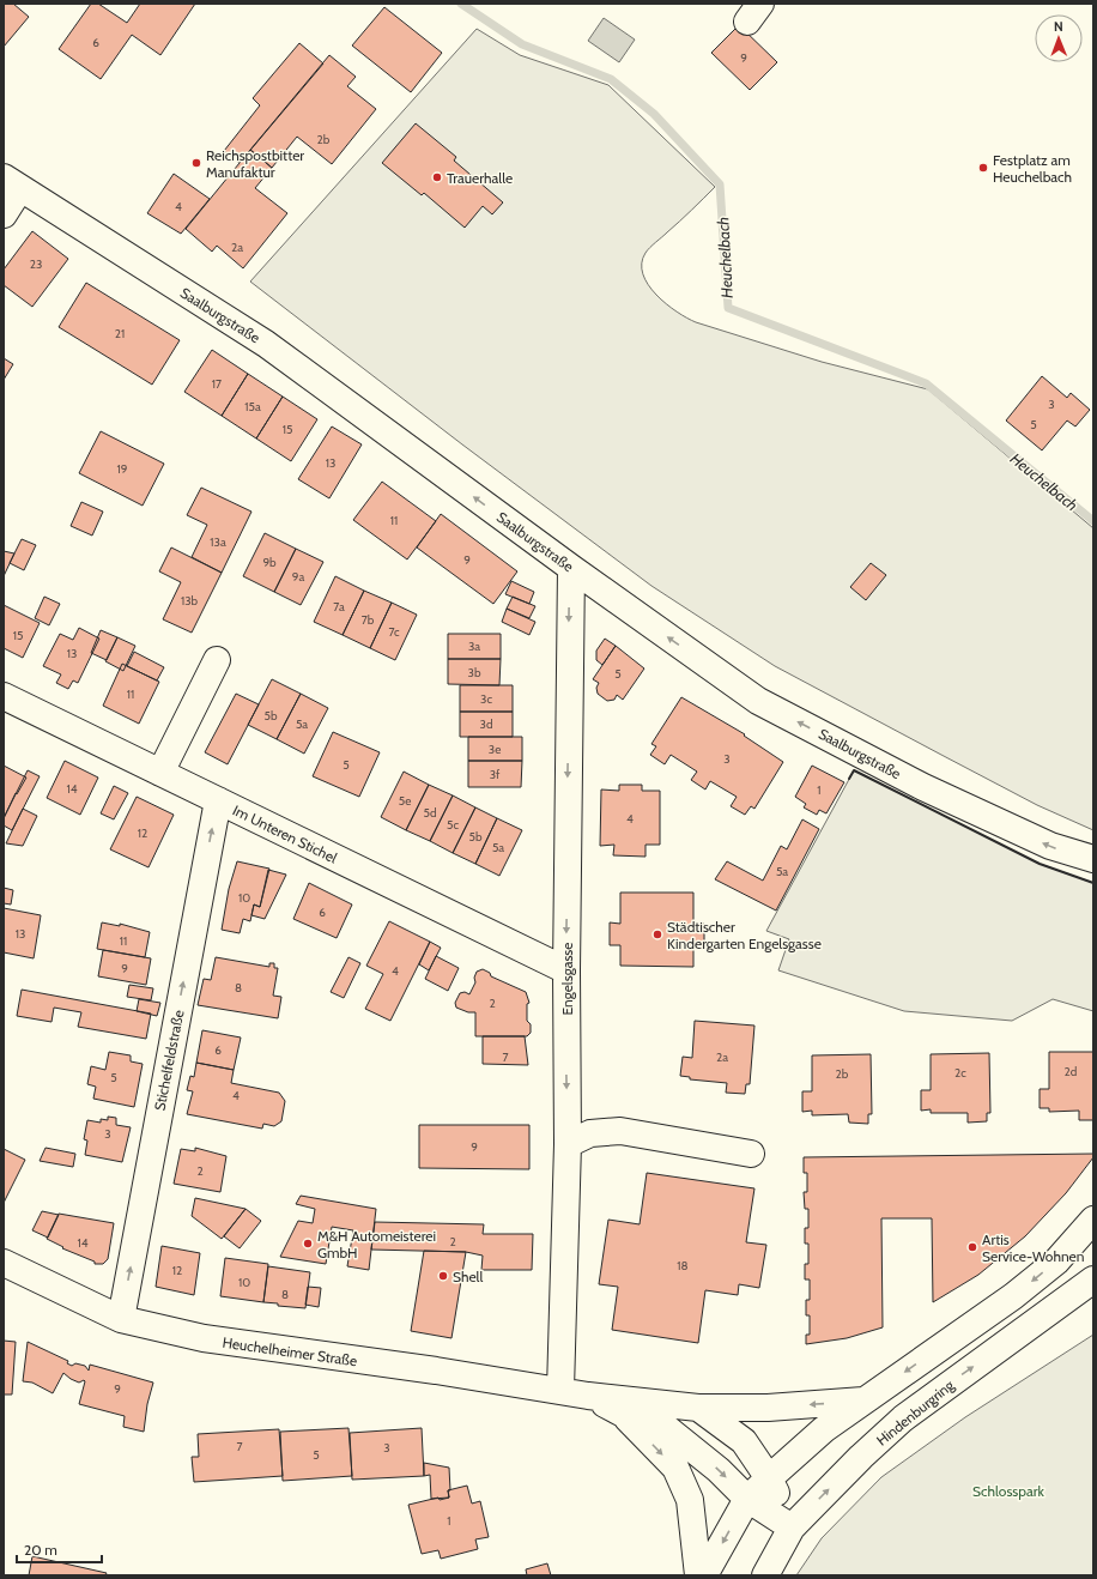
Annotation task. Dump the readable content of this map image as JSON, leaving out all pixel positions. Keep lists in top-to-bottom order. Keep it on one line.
{"streets":{"street":["Saalburgstraße","Im Unteren Stichel","Engelsgasse","Stichelfeldstraße","Heuchelheimer Straße","Hindenburgring"]},"crossings":[["Saalburgstraße","Engelsgasse"],["Im Unteren Stichel","Engelsgasse"],["Im Unteren Stichel","Stichelfeldstraße"],["Engelsgasse","Heuchelheimer Straße"],["Stichelfeldstraße","Heuchelheimer Straße"],["Heuchelheimer Straße","Hindenburgring"]],"one_way":["Saalburgstraße","Engelsgasse","Stichelfeldstraße"],"water":["Heuchelbach"],"parks":["Schlosspark"],"places":["Reichspostbitter Manufaktur","Festplatz am Heuchelbach","Trauerhalle","Städtischer Kindergarten Engelsgasse","M&H Automeisterei GmbH","Artis Service-Wohnen","Shell"],"house_numbers":["6","9","2b","4","2a","23","21","17","3","15a","5","15","13","19","11","13a","9","9b","9a","13b","7a","7b","7c","15","3a","13","3b","5","11","3c","5b","5a","3d","3e","3","5","3f","14","1","5e","5d","4","5c","12","5b","5a","5a","10","6","13","11","9","4","8","2","6","7","2a","2d","2c","2b","5","4","3","9","2","2","14","18","12","10","8","9","7","3","5","1"],"scale_bar":"20 m","north":"top"}
